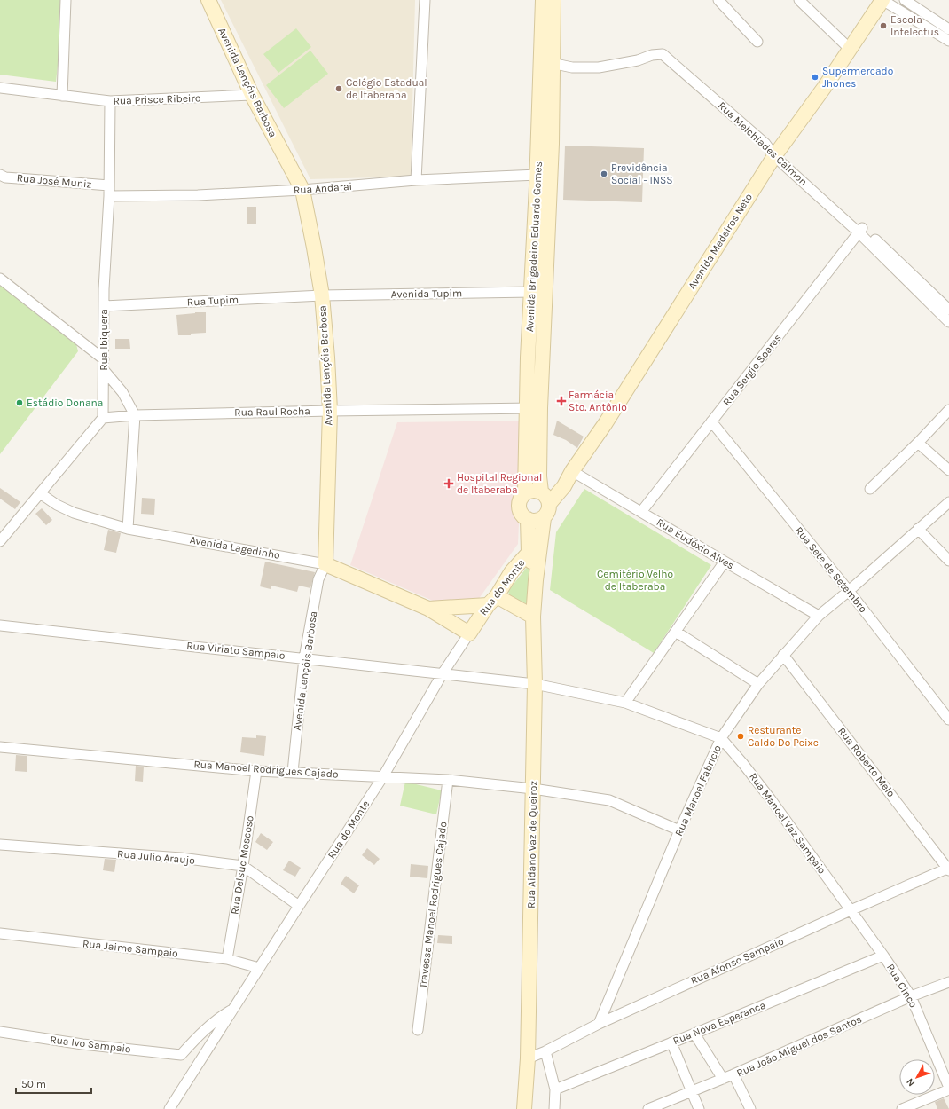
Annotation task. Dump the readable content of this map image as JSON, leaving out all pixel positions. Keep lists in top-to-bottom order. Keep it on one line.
{"streets":{"street":["Avenida Lençóis Barbosa","Rua Prisce Ribeiro","Rua Melchiades Calmon","Rua José Muniz","Rua Andarai","Avenida Medeiros Neto","Avenida Brigadeiro Eduardo Gomes","Avenida Tupim","Rua Tupim","Rua Ibiquera","Rua Sergio Soares","Rua Raul Rocha","Rua Eudóxio Alves","Avenida Lagedinho","Rua Sete de Setembro","Rua do Monte","Rua Viriato Sampaio","Rua Roberto Melo","Rua Manoel Rodrigues Cajado","Rua Manoel Fabricio","Rua Manoel Vaz Sampaio","Rua Aidano Vaz de Queiroz","Rua Julio Araujo","Rua Delsuc Moscoso","Travessa Manoel Rodrigues Cajado","Rua Jaime Sampaio","Rua Afonso Sampaio","Rua Cinco","Rua Nova Esperanca","Rua Ivo Sampaio","Rua João Miguel dos Santos"]},"crossings":[["Avenida Lençóis Barbosa","Rua Prisce Ribeiro"],["Avenida Lençóis Barbosa","Rua Andarai"],["Avenida Lençóis Barbosa","Avenida Tupim"],["Avenida Lençóis Barbosa","Rua Tupim"],["Avenida Lençóis Barbosa","Rua Raul Rocha"],["Avenida Lençóis Barbosa","Avenida Lagedinho"],["Avenida Lençóis Barbosa","Rua Viriato Sampaio"],["Avenida Lençóis Barbosa","Rua Manoel Rodrigues Cajado"],["Rua Prisce Ribeiro","Rua Ibiquera"],["Rua Melchiades Calmon","Avenida Medeiros Neto"],["Rua Melchiades Calmon","Avenida Brigadeiro Eduardo Gomes"],["Rua Melchiades Calmon","Rua Sergio Soares"],["Rua José Muniz","Rua Ibiquera"],["Rua Andarai","Avenida Brigadeiro Eduardo Gomes"],["Rua Andarai","Rua Ibiquera"],["Avenida Medeiros Neto","Avenida Brigadeiro Eduardo Gomes"],["Avenida Medeiros Neto","Rua Eudóxio Alves"],["Avenida Medeiros Neto","Rua Aidano Vaz de Queiroz"],["Avenida Brigadeiro Eduardo Gomes","Avenida Tupim"],["Avenida Brigadeiro Eduardo Gomes","Rua Raul Rocha"],["Avenida Brigadeiro Eduardo Gomes","Rua Aidano Vaz de Queiroz"],["Avenida Tupim","Rua Tupim"],["Rua Tupim","Rua Ibiquera"],["Rua Ibiquera","Rua Raul Rocha"],["Rua Sergio Soares","Rua Eudóxio Alves"],["Rua Sergio Soares","Rua Sete de Setembro"],["Rua Eudóxio Alves","Rua Manoel Fabricio"],["Avenida Lagedinho","Rua do Monte"],["Rua Sete de Setembro","Rua Manoel Fabricio"],["Rua do Monte","Rua Viriato Sampaio"],["Rua do Monte","Rua Manoel Rodrigues Cajado"],["Rua do Monte","Rua Aidano Vaz de Queiroz"],["Rua do Monte","Rua Julio Araujo"],["Rua do Monte","Rua Jaime Sampaio"],["Rua do Monte","Rua Ivo Sampaio"],["Rua Viriato Sampaio","Rua Manoel Fabricio"],["Rua Viriato Sampaio","Rua Manoel Vaz Sampaio"],["Rua Viriato Sampaio","Rua Aidano Vaz de Queiroz"],["Rua Roberto Melo","Rua Manoel Fabricio"],["Rua Roberto Melo","Rua Afonso Sampaio"],["Rua Manoel Rodrigues Cajado","Rua Manoel Fabricio"],["Rua Manoel Rodrigues Cajado","Rua Aidano Vaz de Queiroz"],["Rua Manoel Rodrigues Cajado","Rua Delsuc Moscoso"],["Rua Manoel Rodrigues Cajado","Travessa Manoel Rodrigues Cajado"],["Rua Manoel Fabricio","Rua Manoel Vaz Sampaio"],["Rua Manoel Fabricio","Rua Afonso Sampaio"],["Rua Manoel Vaz Sampaio","Rua Afonso Sampaio"],["Rua Manoel Vaz Sampaio","Rua Cinco"],["Rua Aidano Vaz de Queiroz","Rua Afonso Sampaio"],["Rua Julio Araujo","Rua Delsuc Moscoso"],["Rua Delsuc Moscoso","Rua Jaime Sampaio"],["Rua Afonso Sampaio","Rua Cinco"],["Rua Cinco","Rua Nova Esperanca"],["Rua Cinco","Rua João Miguel dos Santos"]],"parks":["Cemitério Velho de Itaberaba"],"places":{"other":["Escola Intelectus","Supermercado Jhones","Colégio Estadual de Itaberaba","Previdência Social - INSS","Estádio Donana","Resturante Caldo Do Peixe"],"health":["Farmácia Sto. Antônio","Hospital Regional de Itaberaba"]},"scale_bar":"50 m","north":"bottom left"}
